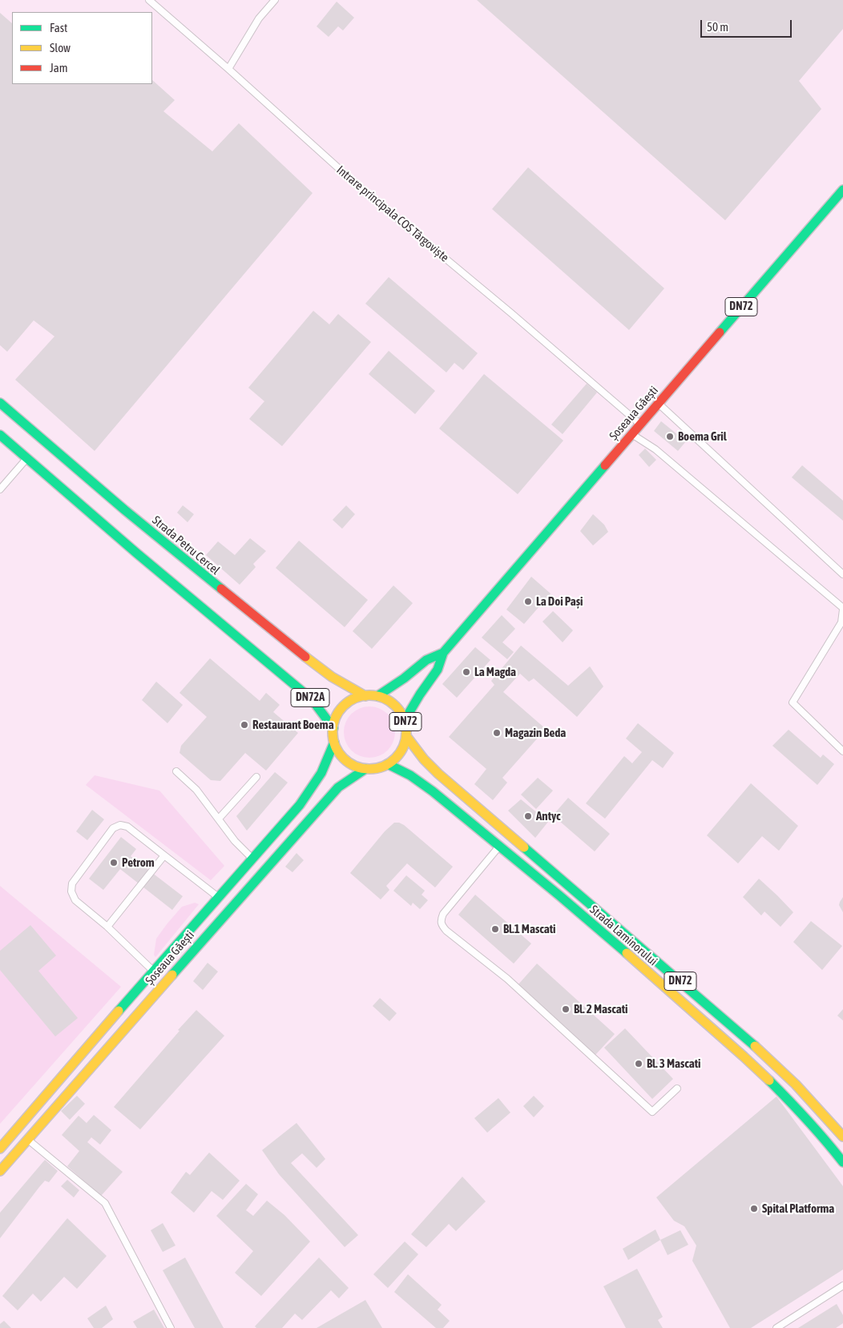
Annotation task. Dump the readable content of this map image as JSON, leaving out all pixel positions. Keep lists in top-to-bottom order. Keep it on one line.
{"streets":{"main road":["DN72","Șoseaua Găești","Strada Petru Cercel","DN72A","Strada Laminorului"],"lane":["Intrare principala COS Târgoviște"]},"crossings":[["Intrare principala COS Târgoviște","Șoseaua Găești"],["DN72","Șoseaua Găești"],["DN72","Strada Petru Cercel"],["DN72","DN72A"],["DN72","Strada Laminorului"],["Șoseaua Găești","Strada Petru Cercel"],["Șoseaua Găești","DN72A"],["Șoseaua Găești","Strada Laminorului"],["Strada Petru Cercel","DN72A"],["Strada Petru Cercel","Strada Laminorului"],["DN72A","Strada Laminorului"]],"places":["Boema Gril","La Doi Pași","La Magda","Restaurant Boema","Magazin Beda","Antyc","Petrom","Bl.1 Mascati","Bl. 2 Mascati","Bl. 3 Mascati","Spital Platforma"],"legend":["Fast","Slow","Jam"],"scale_bar":"50 m"}
